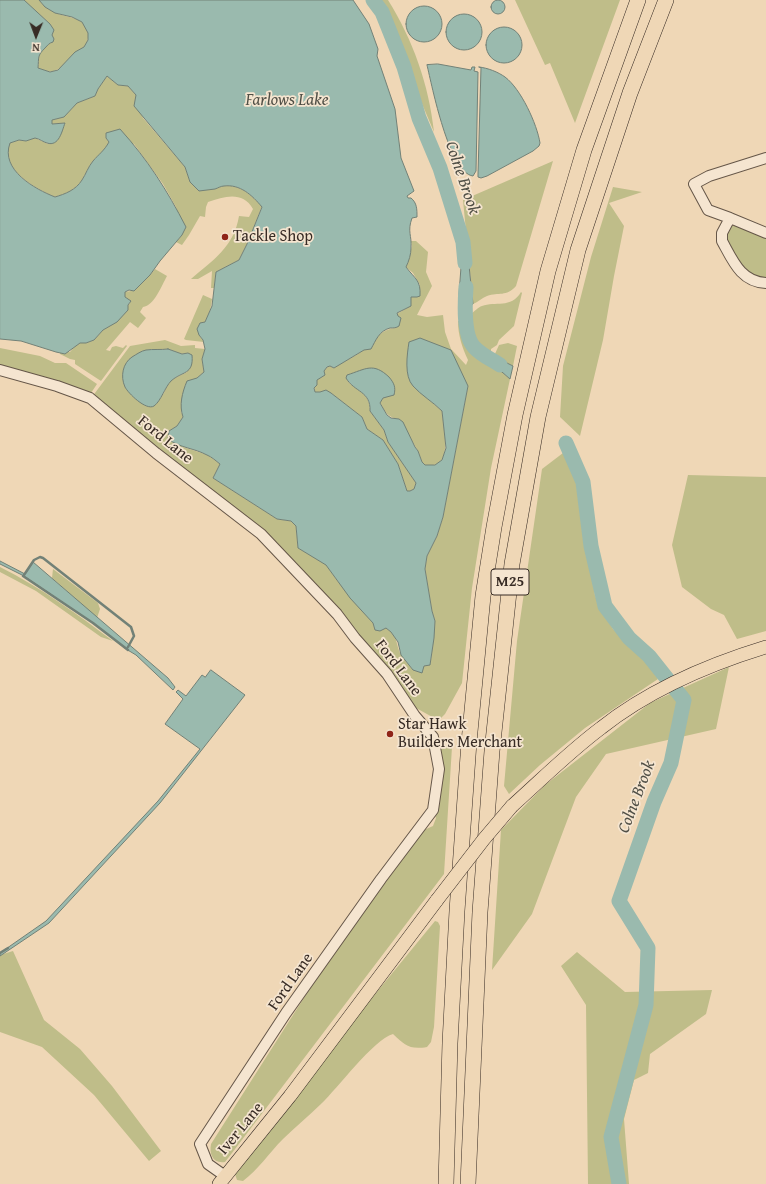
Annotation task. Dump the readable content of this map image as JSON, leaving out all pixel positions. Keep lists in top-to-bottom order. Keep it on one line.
{"streets":{"highway":["M25"],"main road":["Iver Lane"],"street":["Ford Lane"]},"crossings":[["Ford Lane","Iver Lane"]],"water":["Farlows Lake","Colne Brook"],"places":["Tackle Shop","Star Hawk Builders Merchant"],"north":"bottom"}
